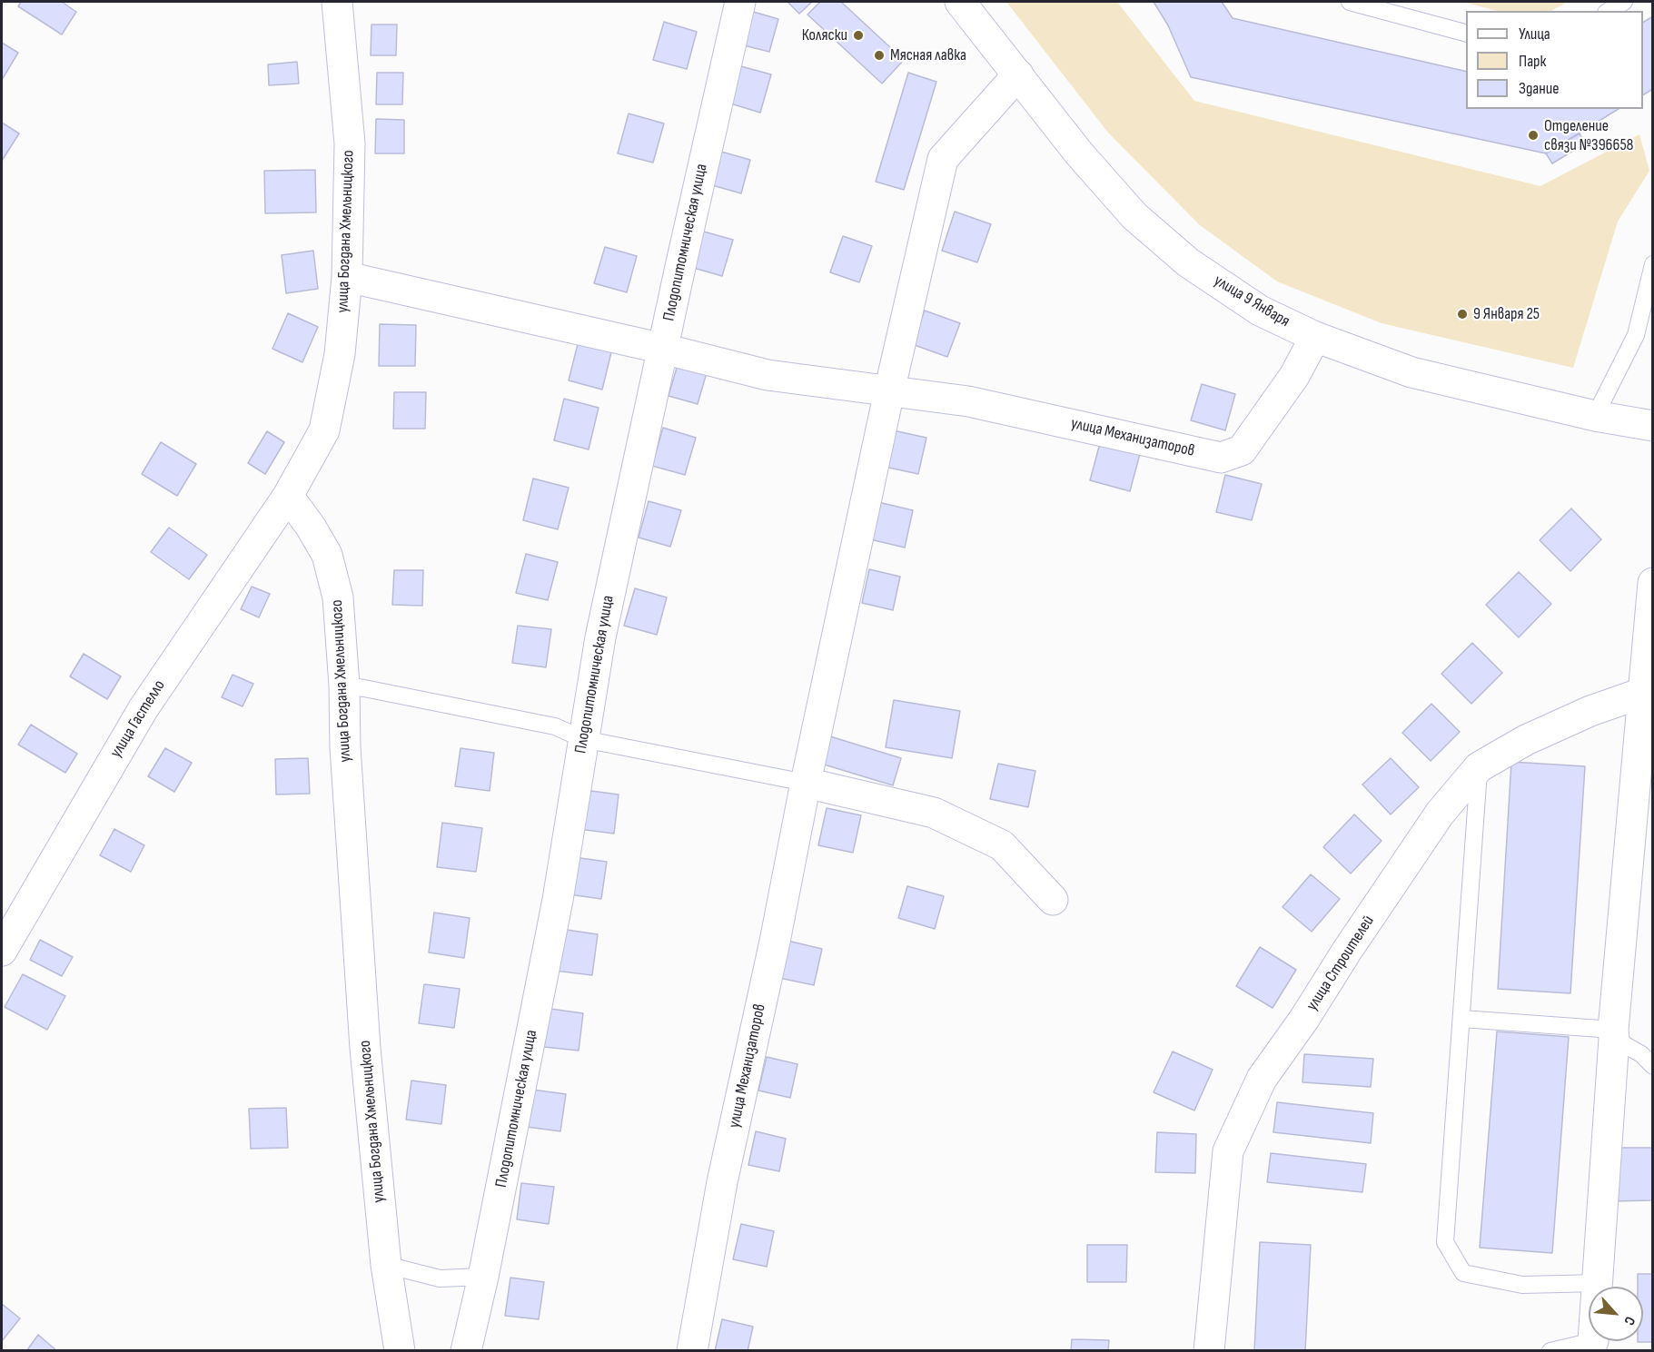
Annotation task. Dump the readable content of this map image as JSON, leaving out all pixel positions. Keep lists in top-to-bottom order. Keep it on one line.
{"streets":{"street":["улица Богдана Хмельницкого","Плодопитомническая улица","улица 9 Января","улица Механизаторов","улица Гастелло","улица Строителей"]},"crossings":[["улица Богдана Хмельницкого","улица Гастелло"],["улица 9 Января","улица Механизаторов"]],"places":["Коляски","Мясная лавка","Отделение связи №396658","9 Января 25"],"legend":["Улица","Парк","Здание"],"north":"bottom right"}
